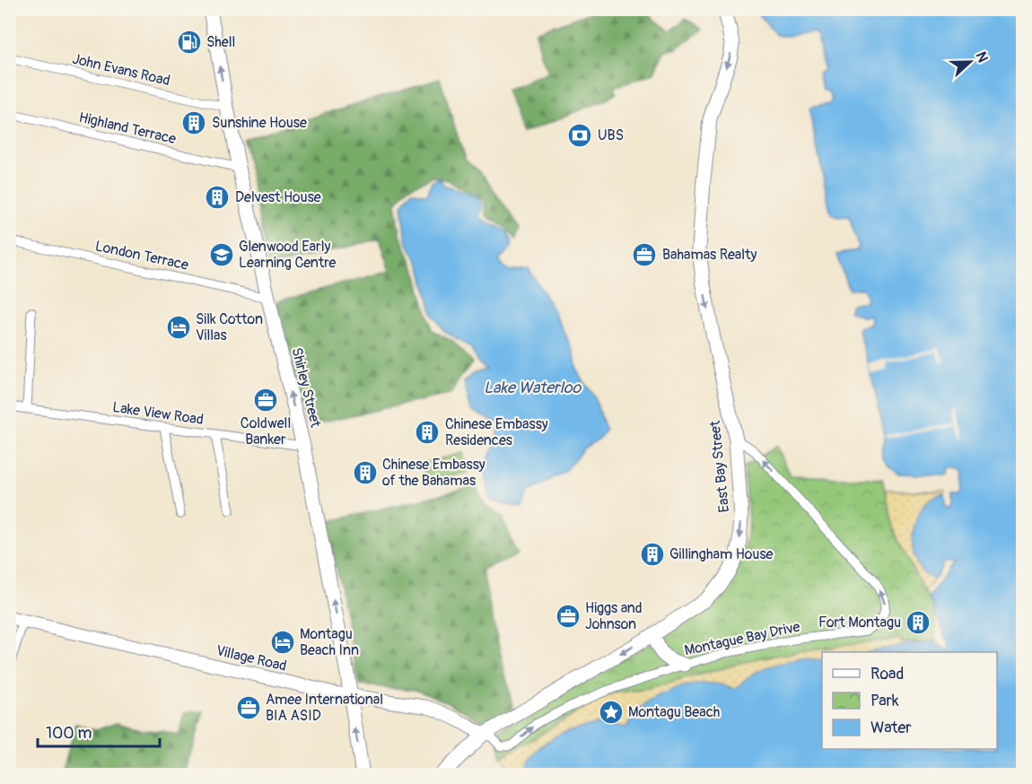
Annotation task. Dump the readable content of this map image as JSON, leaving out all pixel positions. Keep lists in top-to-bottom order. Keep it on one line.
{"streets":{"highway":["Shirley Street","East Bay Street"],"main road":["Village Road"],"street":["John Evans Road","Highland Terrace","London Terrace","Lake View Road","Montague Bay Drive"]},"crossings":[["John Evans Road","Shirley Street"],["Highland Terrace","Shirley Street"],["London Terrace","Shirley Street"],["Shirley Street","Lake View Road"],["Shirley Street","Village Road"],["East Bay Street","Montague Bay Drive"],["East Bay Street","Village Road"],["Montague Bay Drive","Village Road"]],"one_way":["Shirley Street","East Bay Street"],"water":["Lake Waterloo"],"places":{"fuel station":["Shell"],"building":["Sunshine House","Delvest House","Chinese Embassy Residences","Chinese Embassy of the Bahamas","Gillingham House","Fort Montagu"],"bank":["UBS"],"school or university":["Glenwood Early Learning Centre"],"office":["Bahamas Realty","Coldwell Banker","Higgs and Johnson","Amee International BIA ASID"],"hotel":["Silk Cotton Villas","Montagu Beach Inn"],"place":["Montagu Beach"]},"legend":["Road","Park","Water"],"scale_bar":"100 m","north":"right"}
